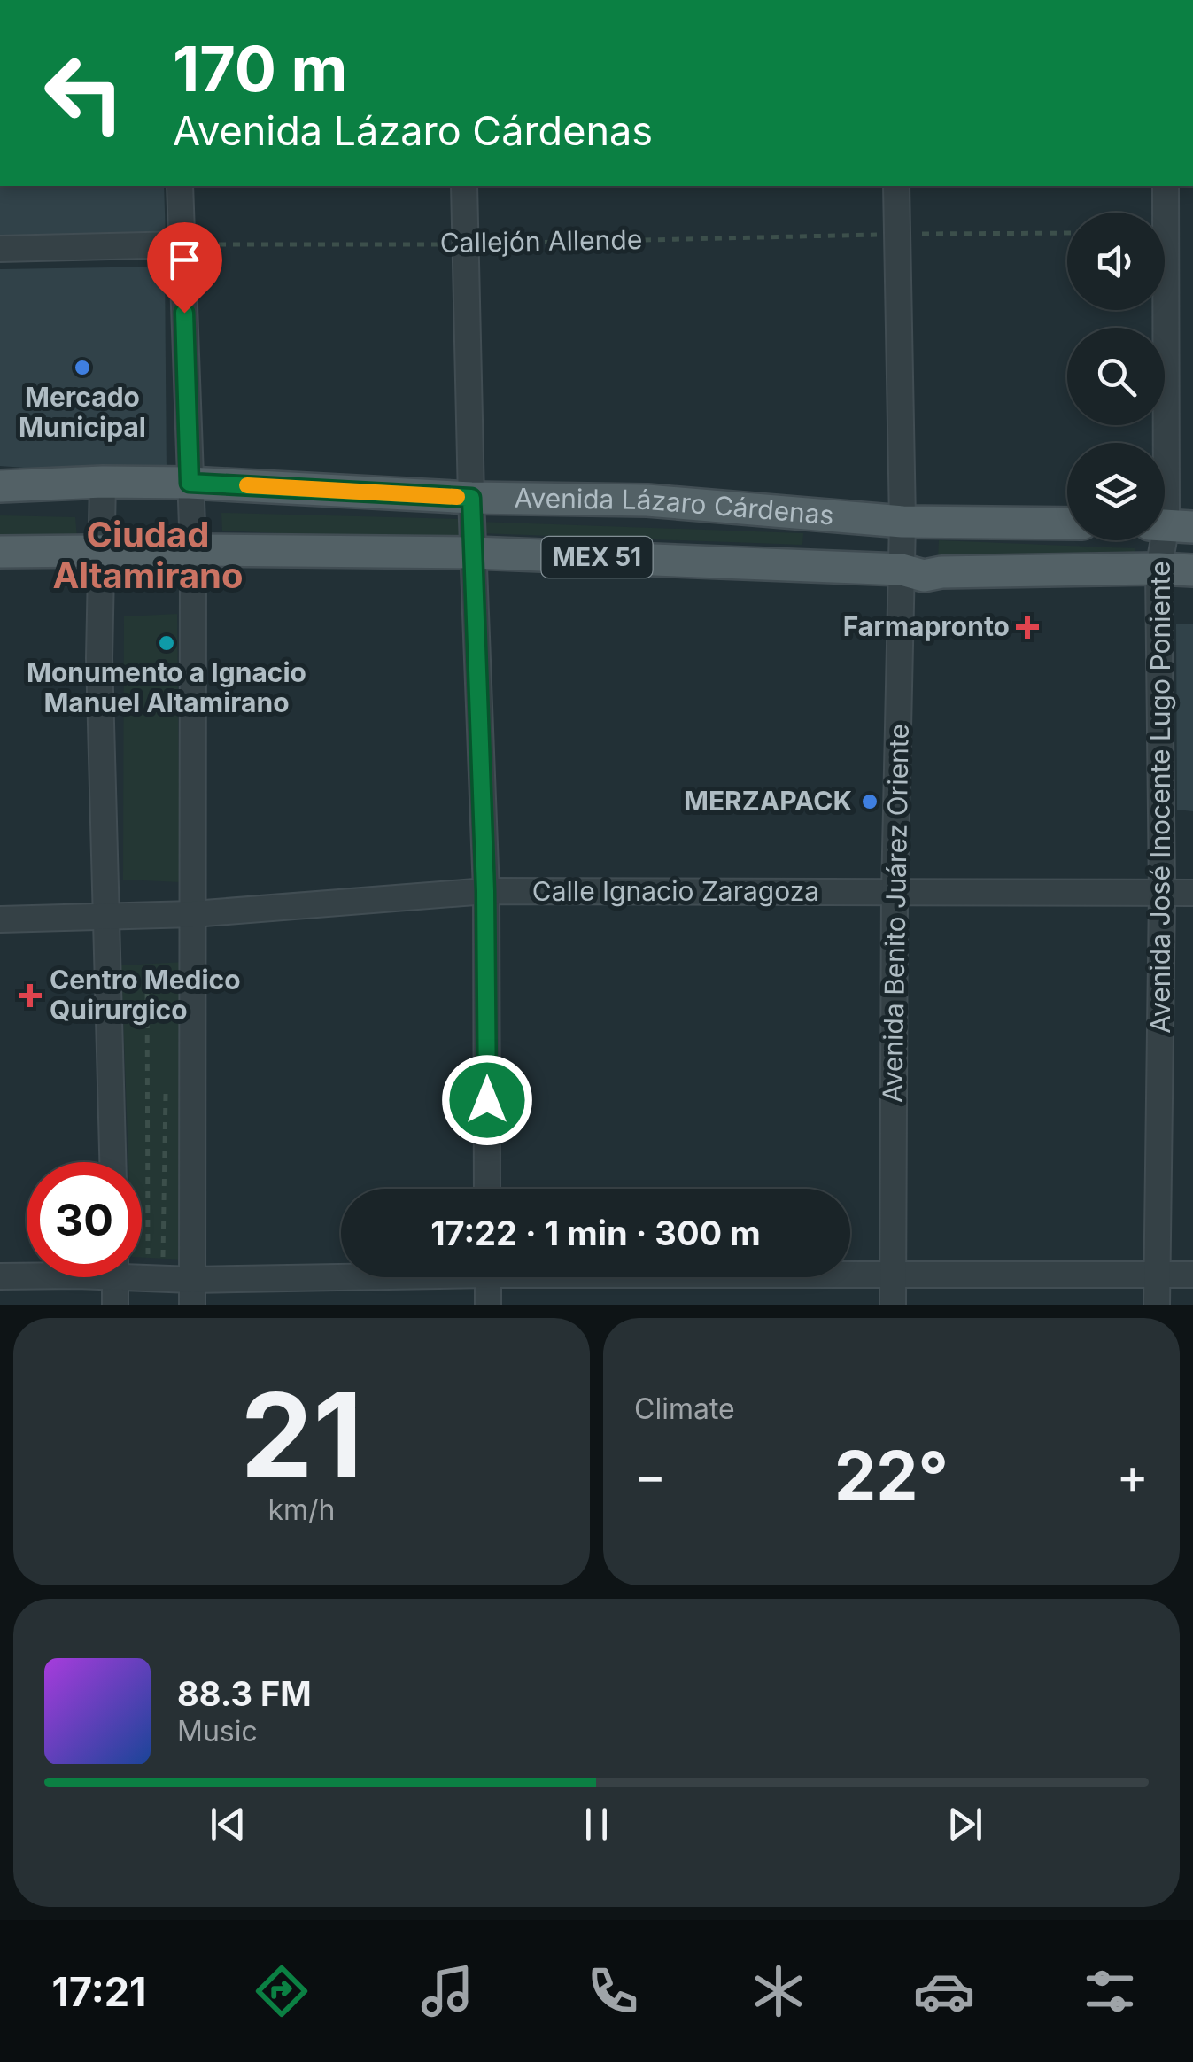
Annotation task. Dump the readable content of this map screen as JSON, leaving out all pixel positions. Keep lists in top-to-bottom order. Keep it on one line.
{"streets":{"main road":["Avenida Lázaro Cárdenas","MEX 51"],"street":["Avenida José Inocente Lugo Poniente","Calle Ignacio Zaragoza","Avenida Benito Juárez Oriente"],"path":["Callejón Allende"]},"crossings":[["Callejón Allende","Avenida Benito Juárez Oriente"],["Avenida Lázaro Cárdenas","Avenida José Inocente Lugo Poniente"],["Avenida Lázaro Cárdenas","Avenida Benito Juárez Oriente"],["Avenida José Inocente Lugo Poniente","Calle Ignacio Zaragoza"],["Calle Ignacio Zaragoza","Avenida Benito Juárez Oriente"]],"districts":["Ciudad Altamirano"],"places":{"other":["Mercado Municipal","Monumento a Ignacio Manuel Altamirano","MERZAPACK"],"health":["Farmapronto","Centro Medico Quirurgico"]},"page":{"turn":["170 m","Avenida Lázaro Cárdenas"],"limit":"30","trip":"17:22 · 1 min · 300 m","tile":[["21","km/h"],"Climate"],"heat":["−","22°","+"],"song":["88.3 FM","Music"],"tabs":"17:21"}}
